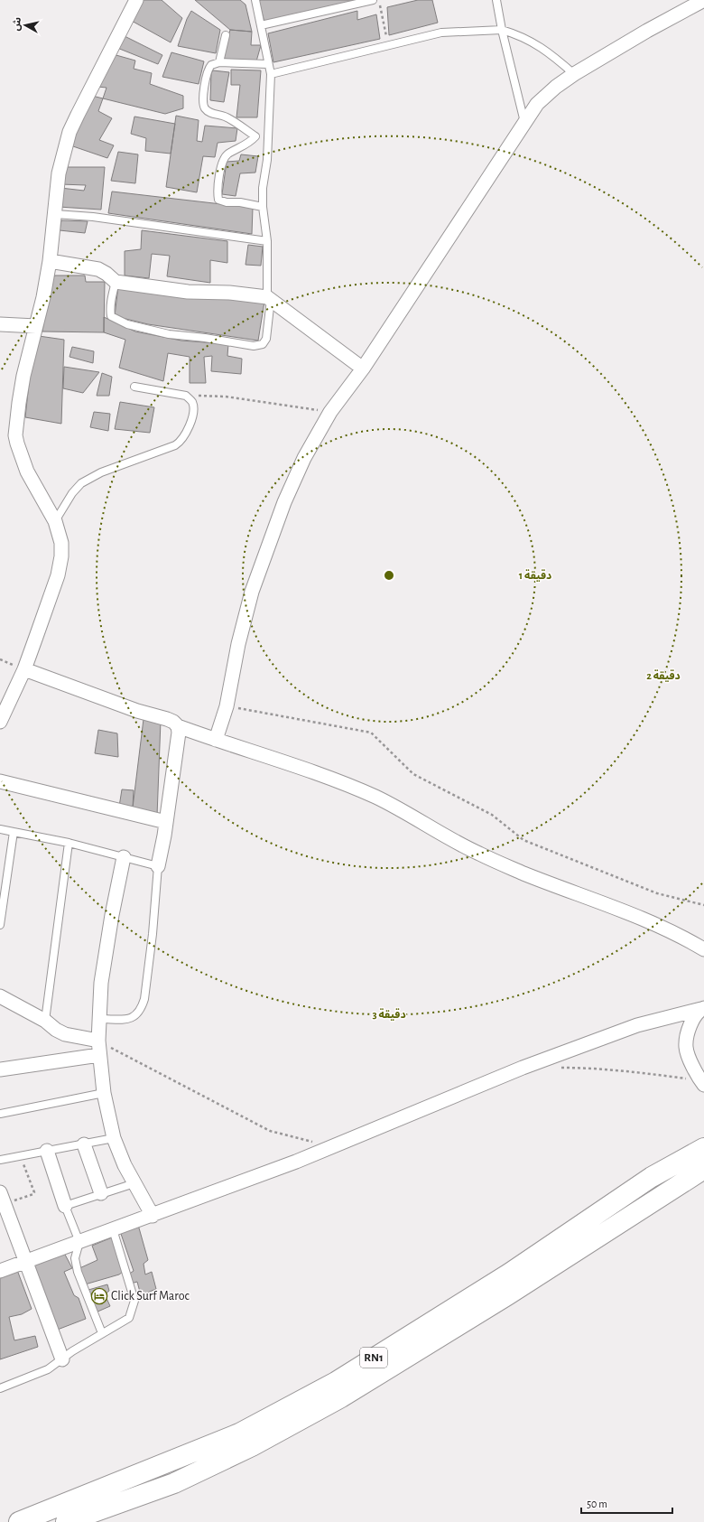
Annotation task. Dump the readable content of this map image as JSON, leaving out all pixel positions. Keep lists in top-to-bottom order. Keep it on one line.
{"streets":{"highway":["RN1"]},"places":{"hotel":["Click Surf Maroc"]},"scale_bar":"50 m","north":"left","rings":["1 دقيقة","2 دقيقة","3 دقيقة"]}
